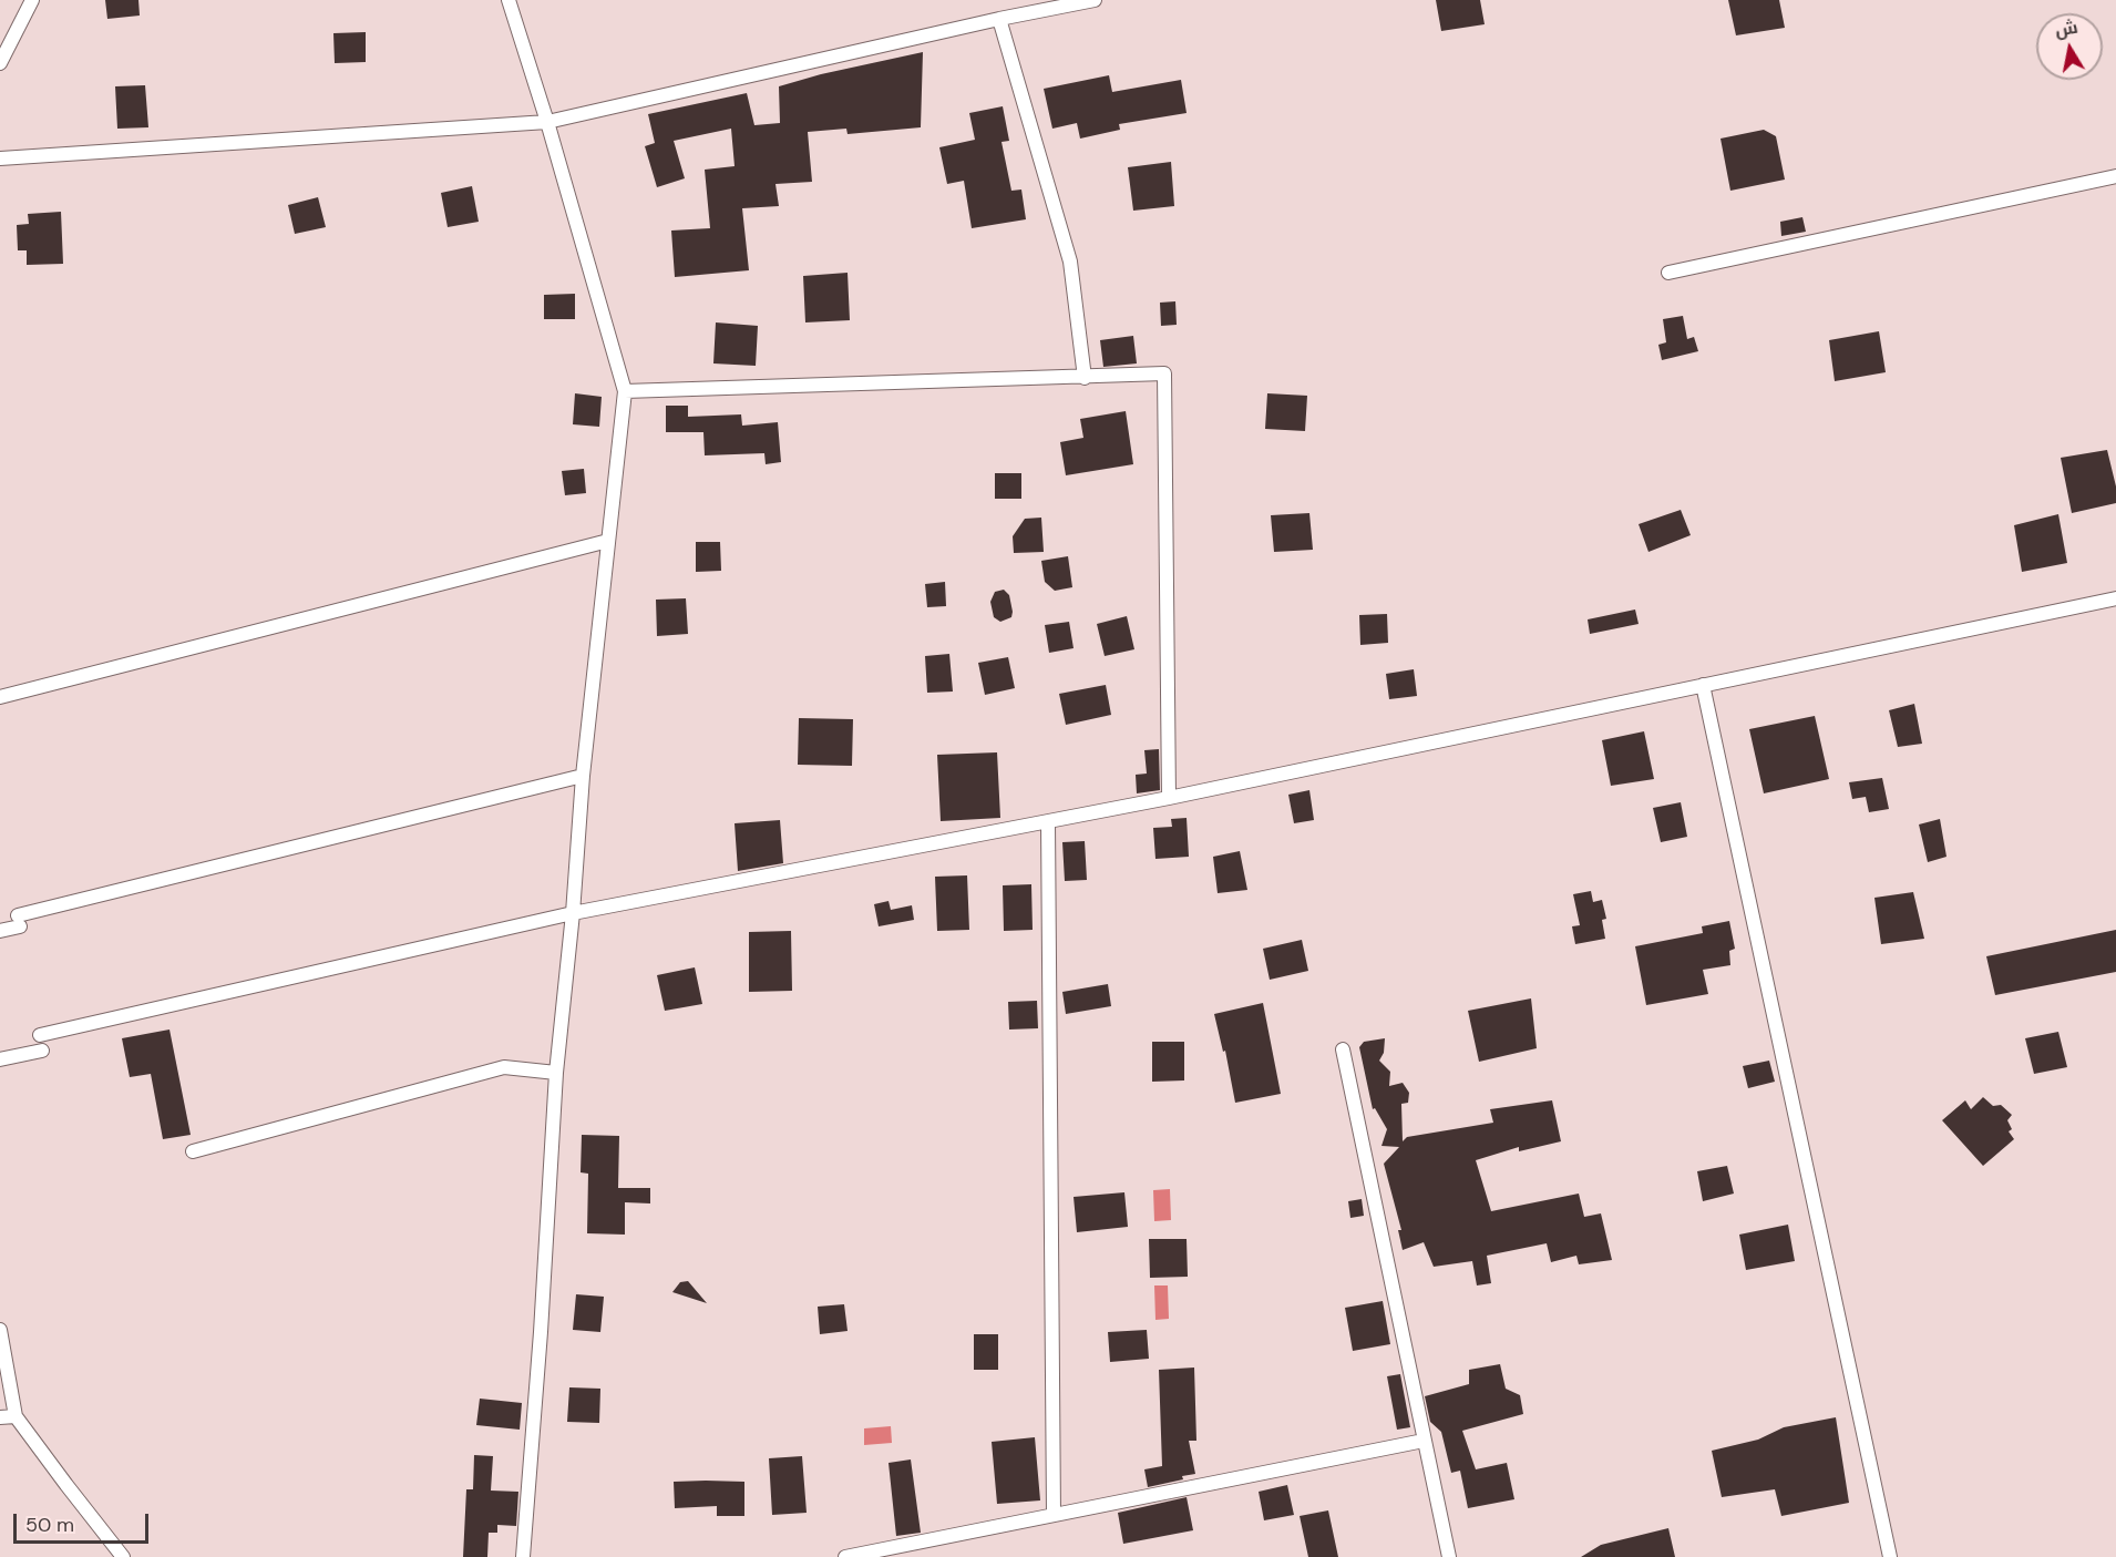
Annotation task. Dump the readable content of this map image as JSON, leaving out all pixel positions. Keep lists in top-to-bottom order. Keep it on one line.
{"scale_bar":"50 m","north":"top"}
